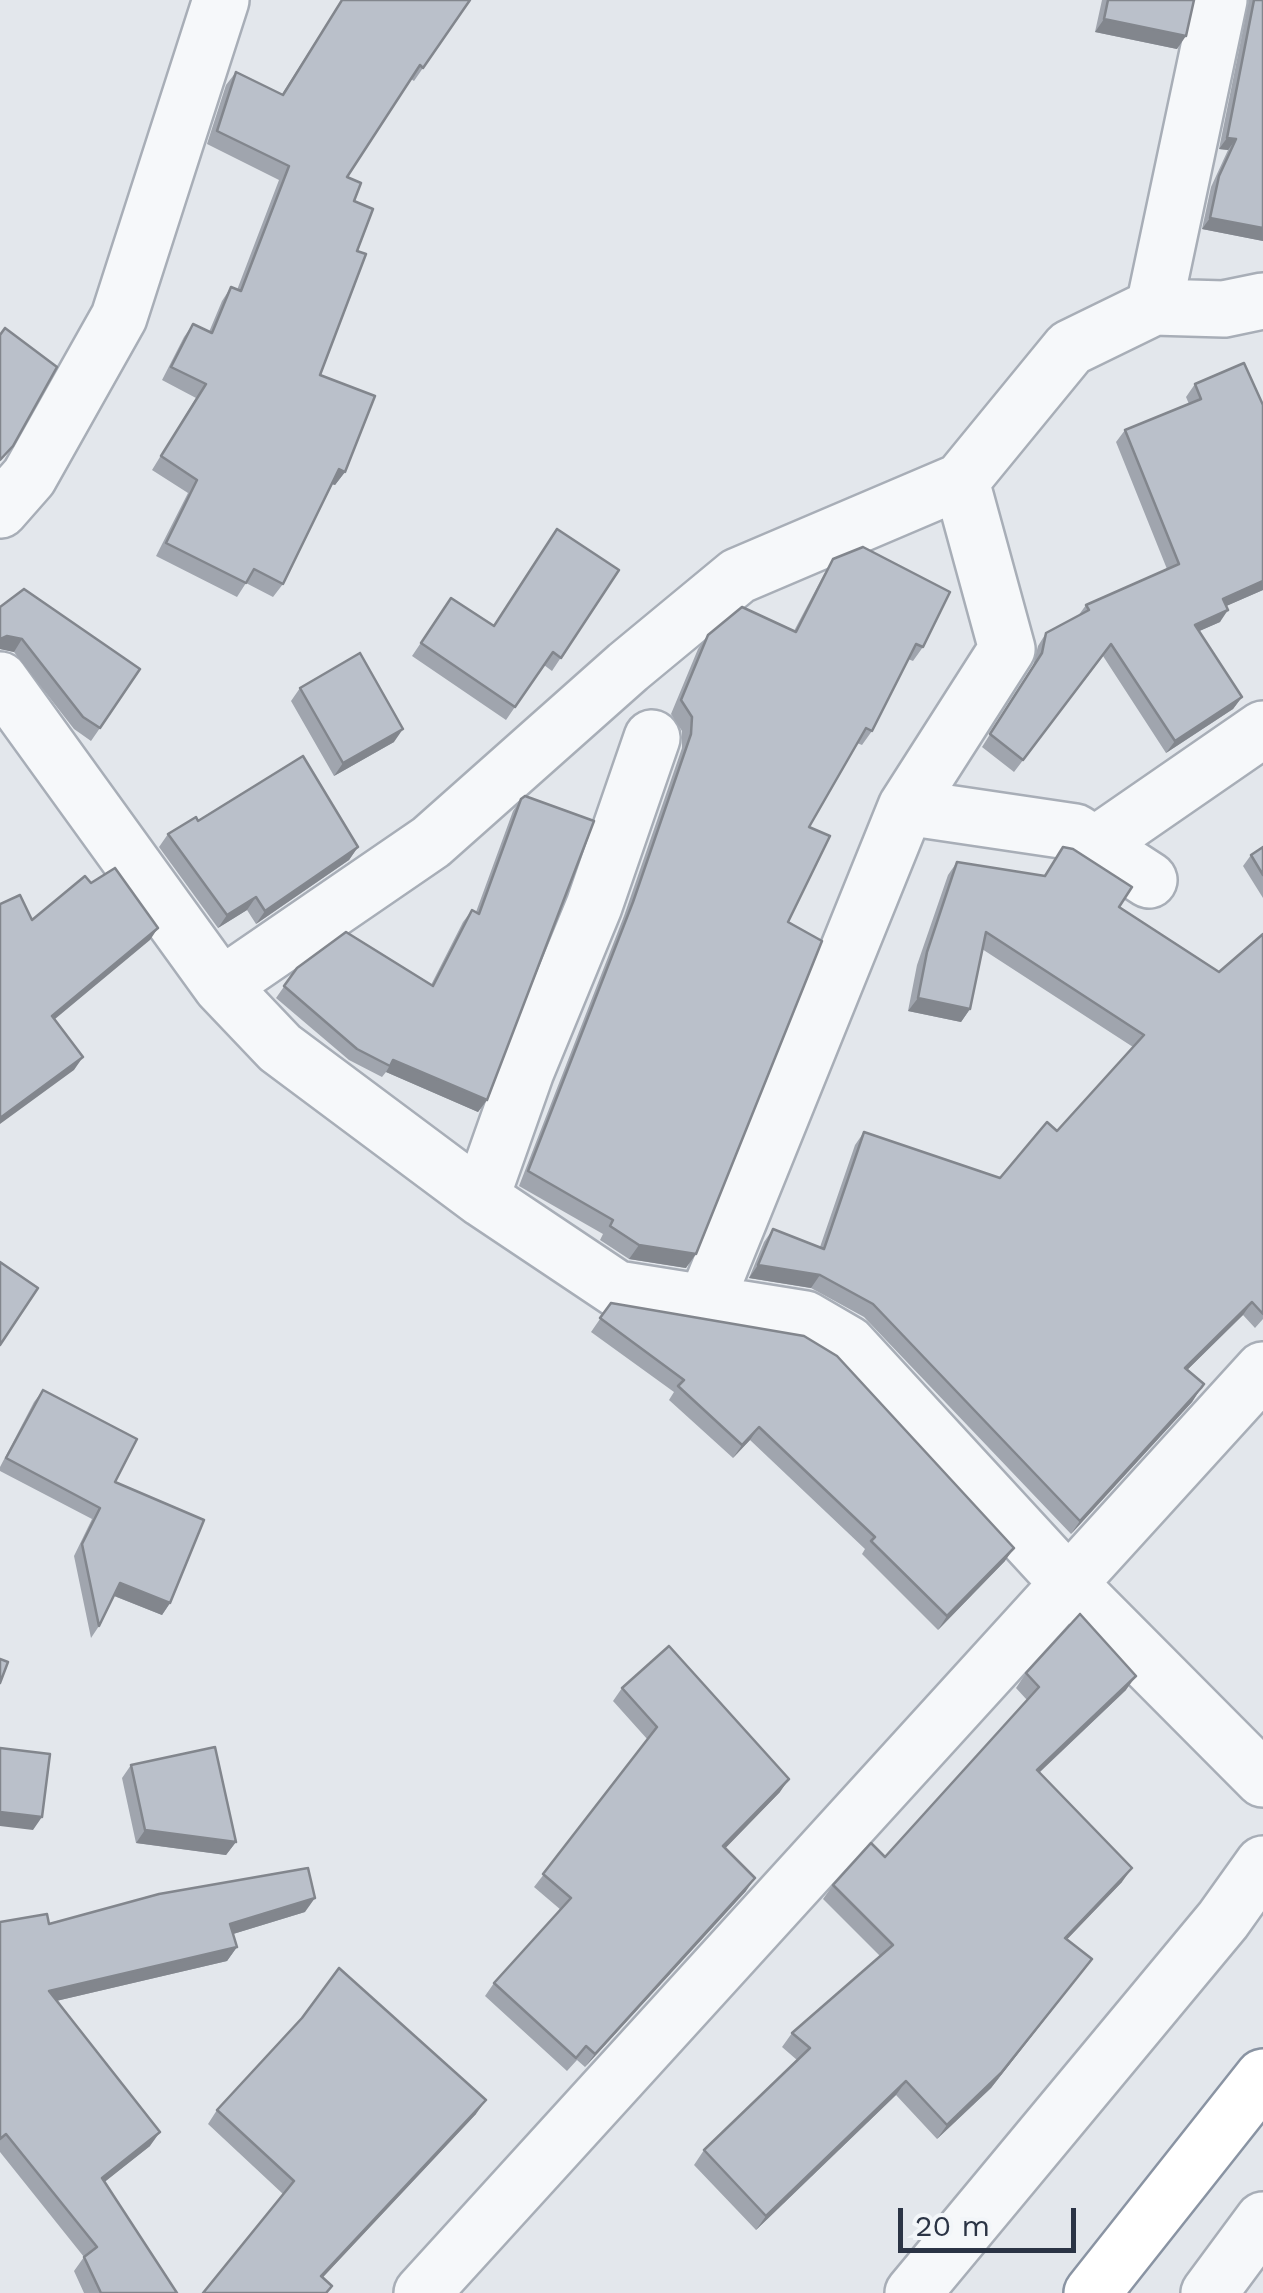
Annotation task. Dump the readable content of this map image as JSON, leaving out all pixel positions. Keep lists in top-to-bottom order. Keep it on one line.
{"scale_bar":"20 m"}
